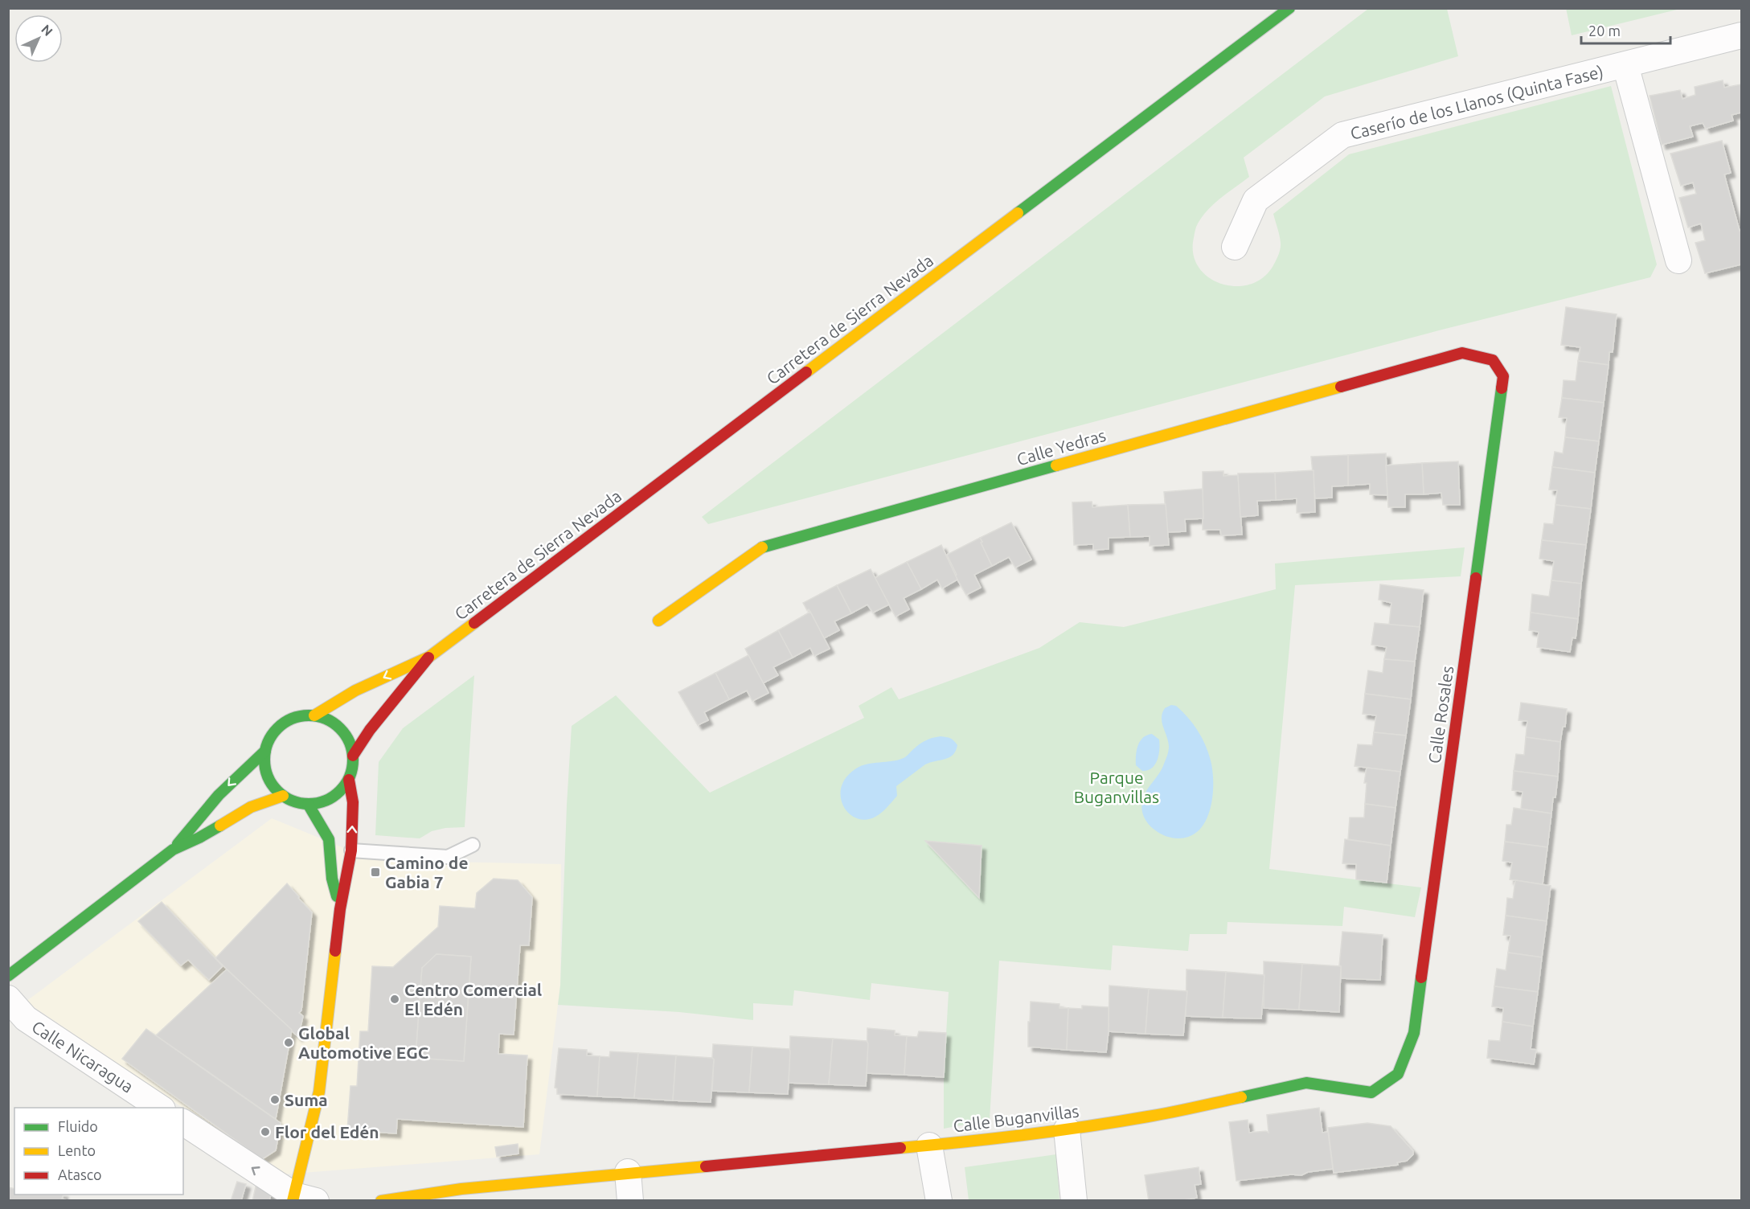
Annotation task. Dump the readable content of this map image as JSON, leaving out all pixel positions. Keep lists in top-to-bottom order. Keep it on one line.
{"streets":{"street":["Caserío de los Llanos (Quinta Fase)","Carretera de Sierra Nevada","Calle Yedras","Calle Rosales","Calle Nicaragua","Calle Buganvillas"]},"crossings":[["Calle Yedras","Calle Rosales"],["Calle Rosales","Calle Buganvillas"]],"parks":["Parque Buganvillas"],"places":{"transit":["Camino de Gabia 7"],"other":["Centro Comercial El Edén","Global Automotive EGC","Suma","Flor del Edén"]},"legend":["Fluido","Lento","Atasco"],"scale_bar":"20 m","north":"top right"}
